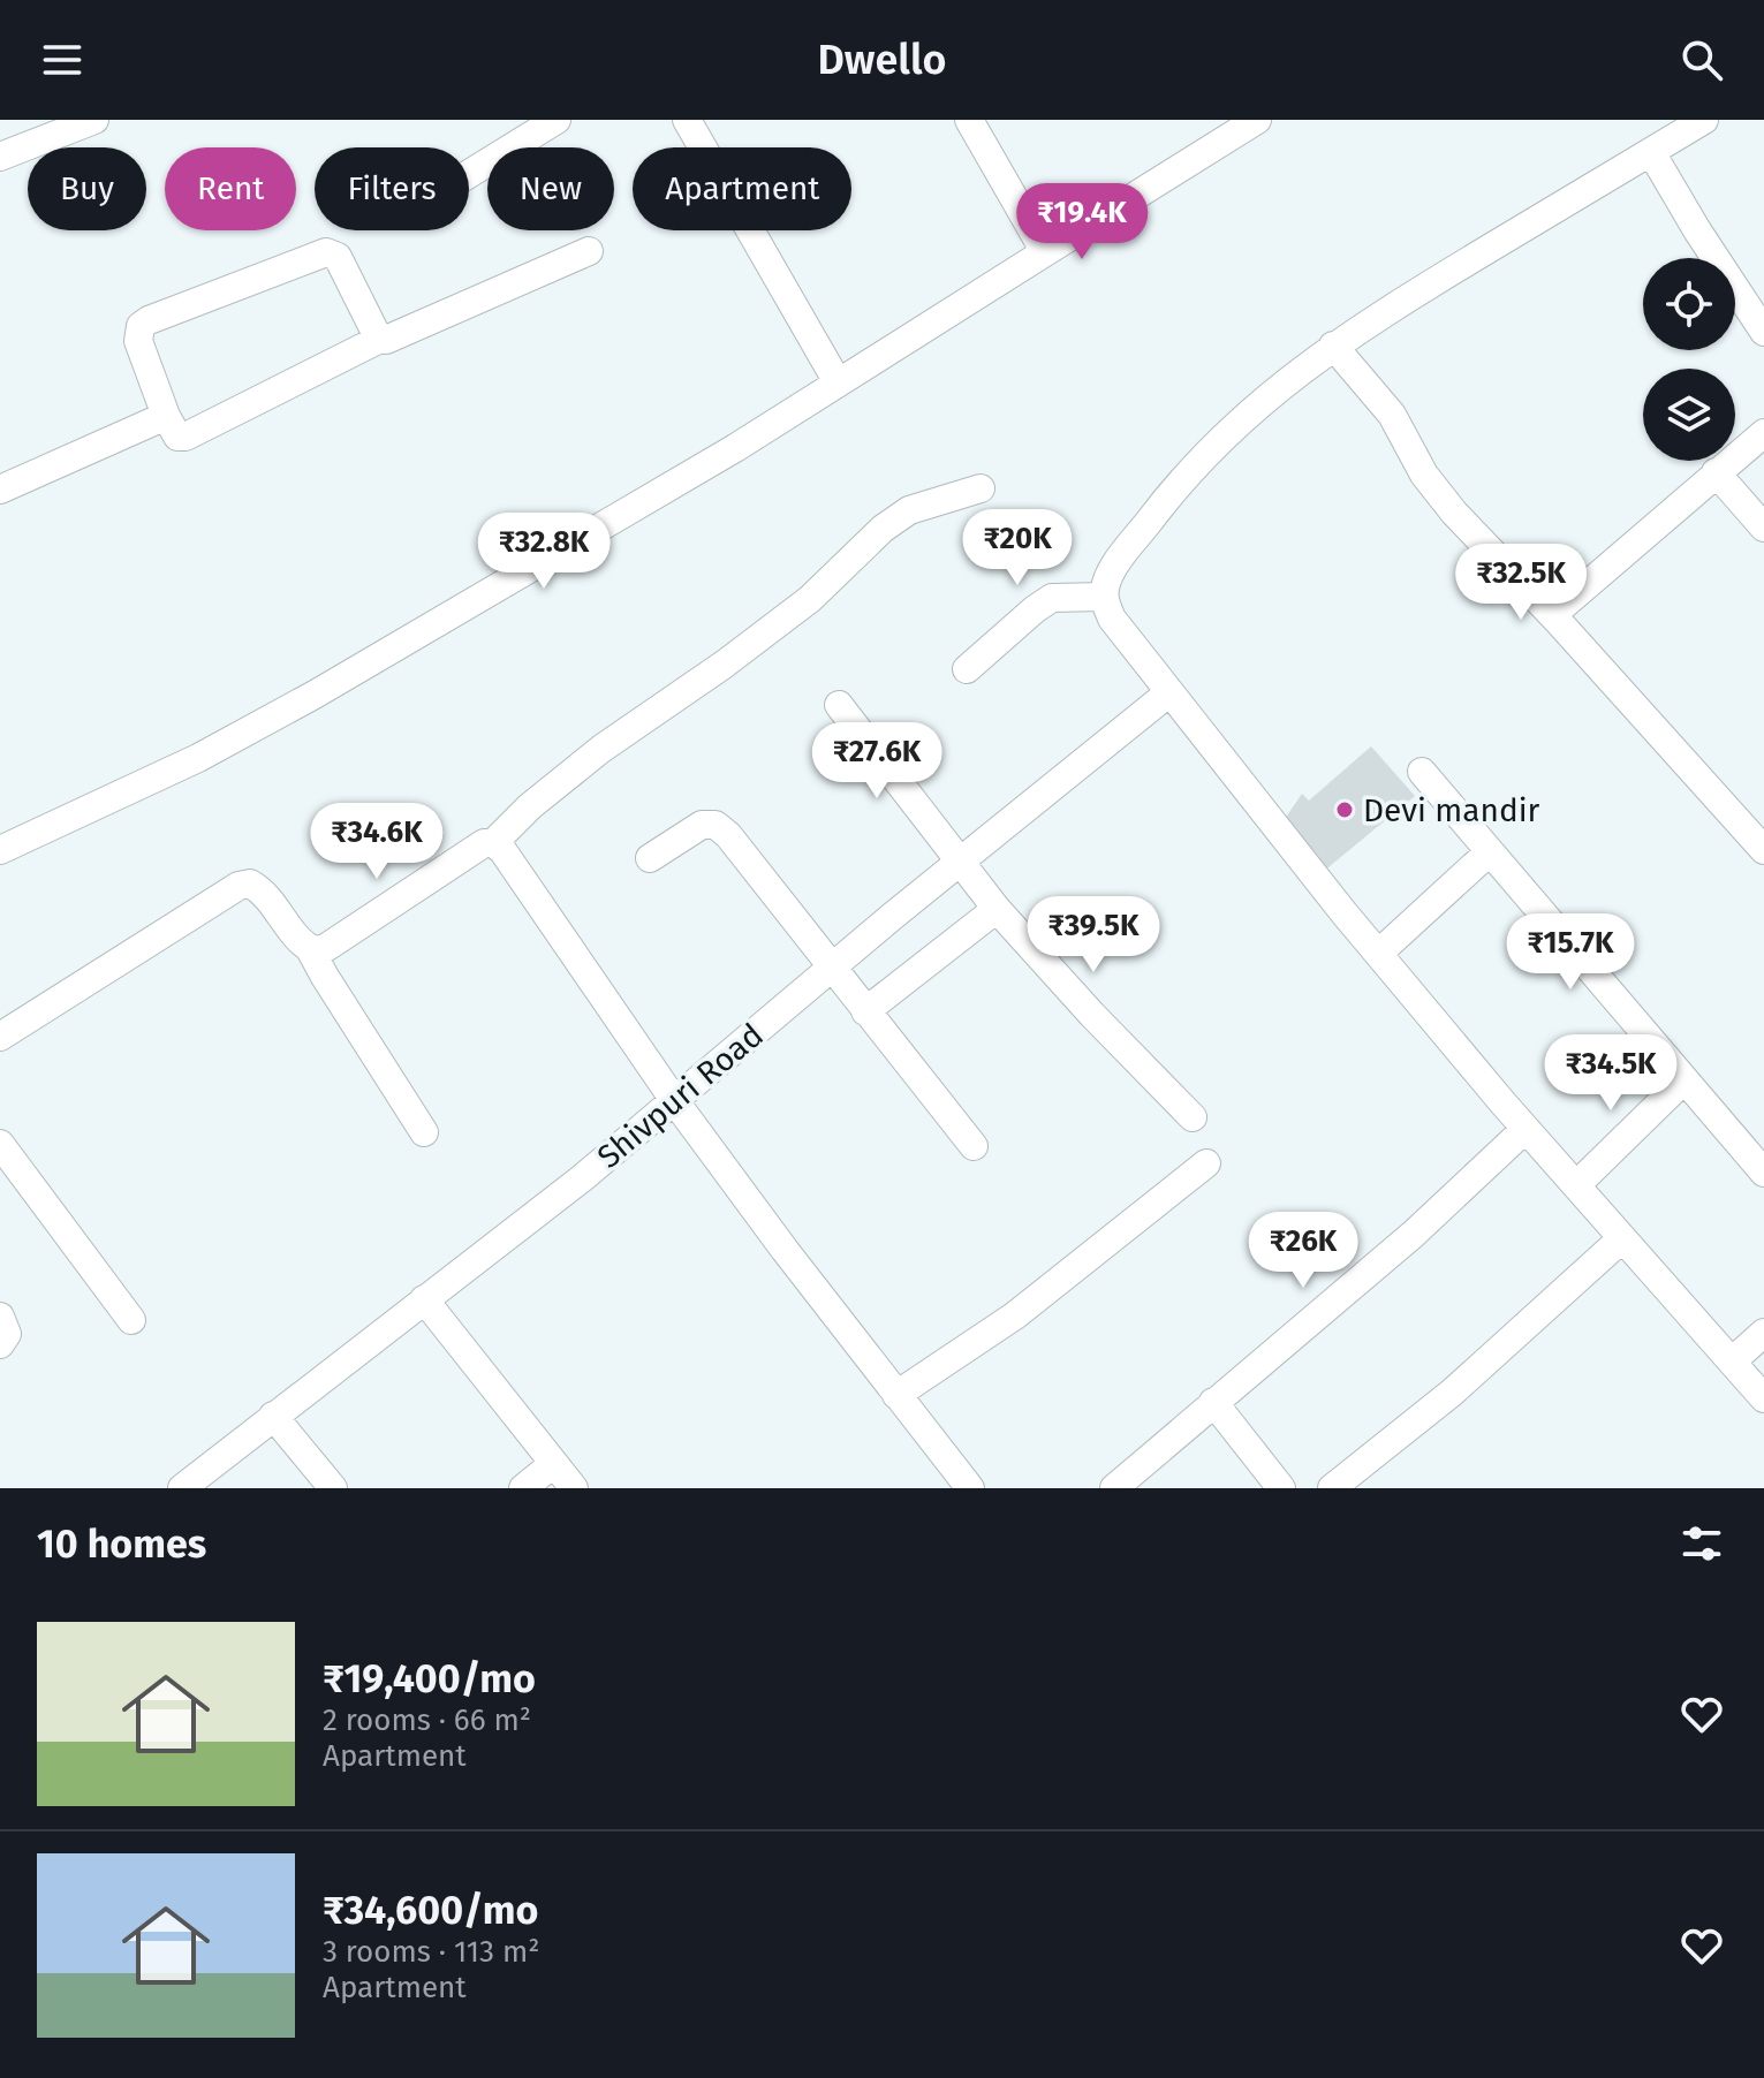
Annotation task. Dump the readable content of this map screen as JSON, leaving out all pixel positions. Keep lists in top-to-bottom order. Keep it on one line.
{"streets":{"street":["Shivpuri Road"]},"places":["Devi mandir"],"page":{"header":"Dwello","chip":["Buy","Rent","Filters","New","Apartment"],"price":["₹19.4K","₹20K","₹32.8K","₹32.5K","₹27.6K","₹34.6K","₹39.5K","₹15.7K","₹34.5K","₹26K"],"heading":"10 homes","list":[{"name":"₹19,400/mo","note":"2 rooms · 66 m² · Apartment"},{"name":"₹34,600/mo","note":"3 rooms · 113 m² · Apartment"}]}}
